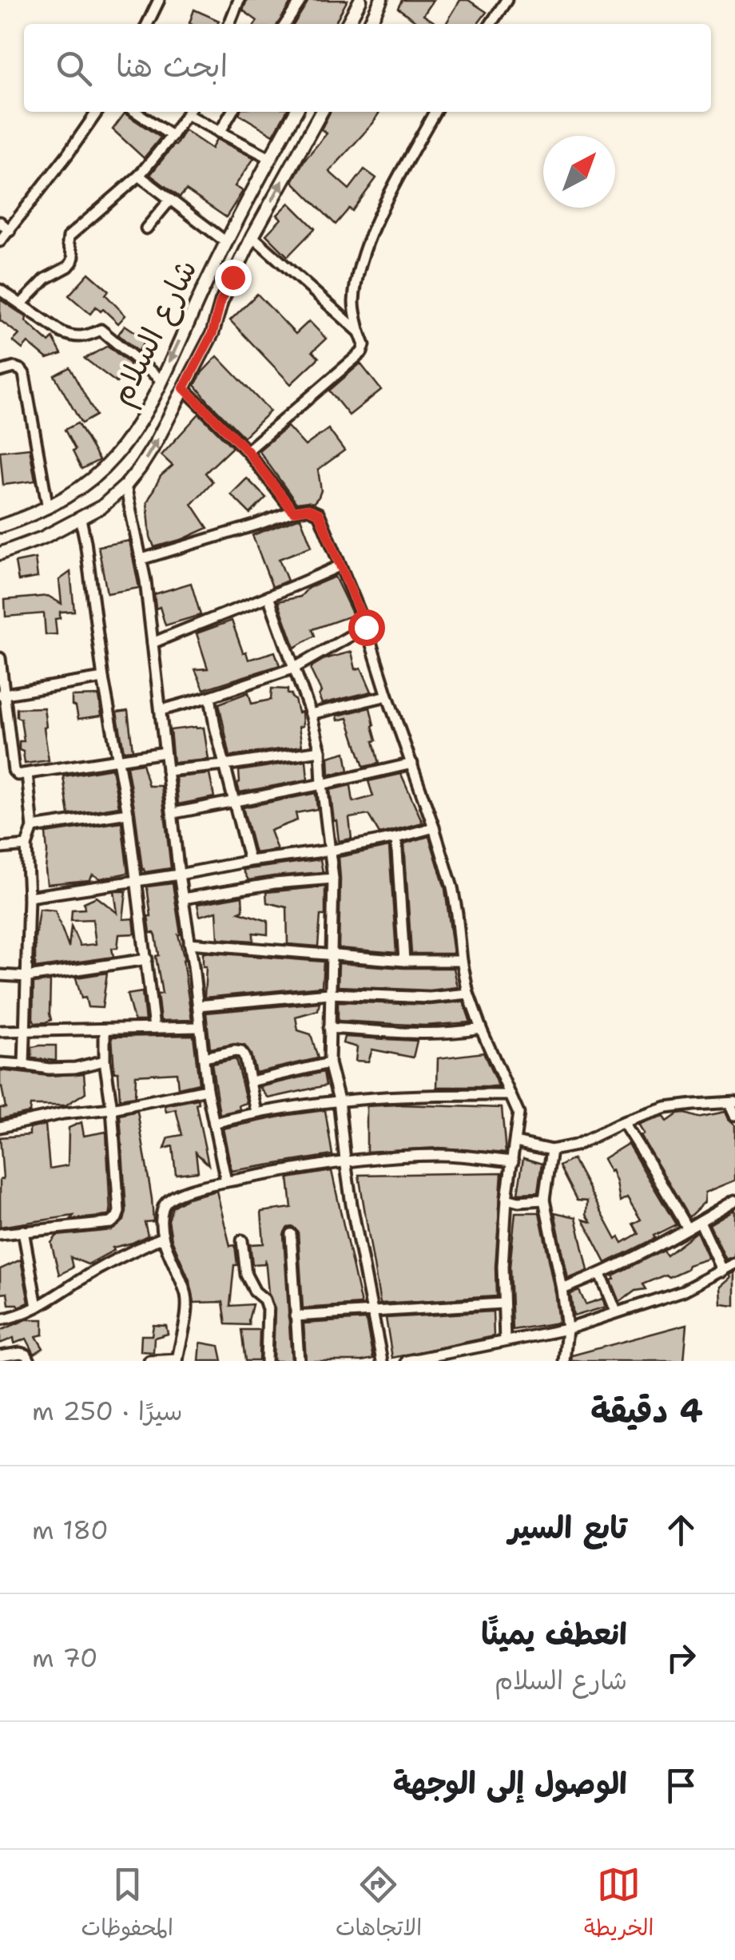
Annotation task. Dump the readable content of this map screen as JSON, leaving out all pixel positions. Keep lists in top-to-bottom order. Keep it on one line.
{"streets":{"street":["شارع السلام"]},"north":"top right","page":{"search":"ابحث هنا","heading":["4 دقيقة","سيرًا · 250 m"],"list":[["تابع السير","180 m"],["انعطف يمينًا","شارع السلام","70 m"],"الوصول إلى الوجهة"],"nav":["الخريطة","الاتجاهات","المحفوظات"]}}
